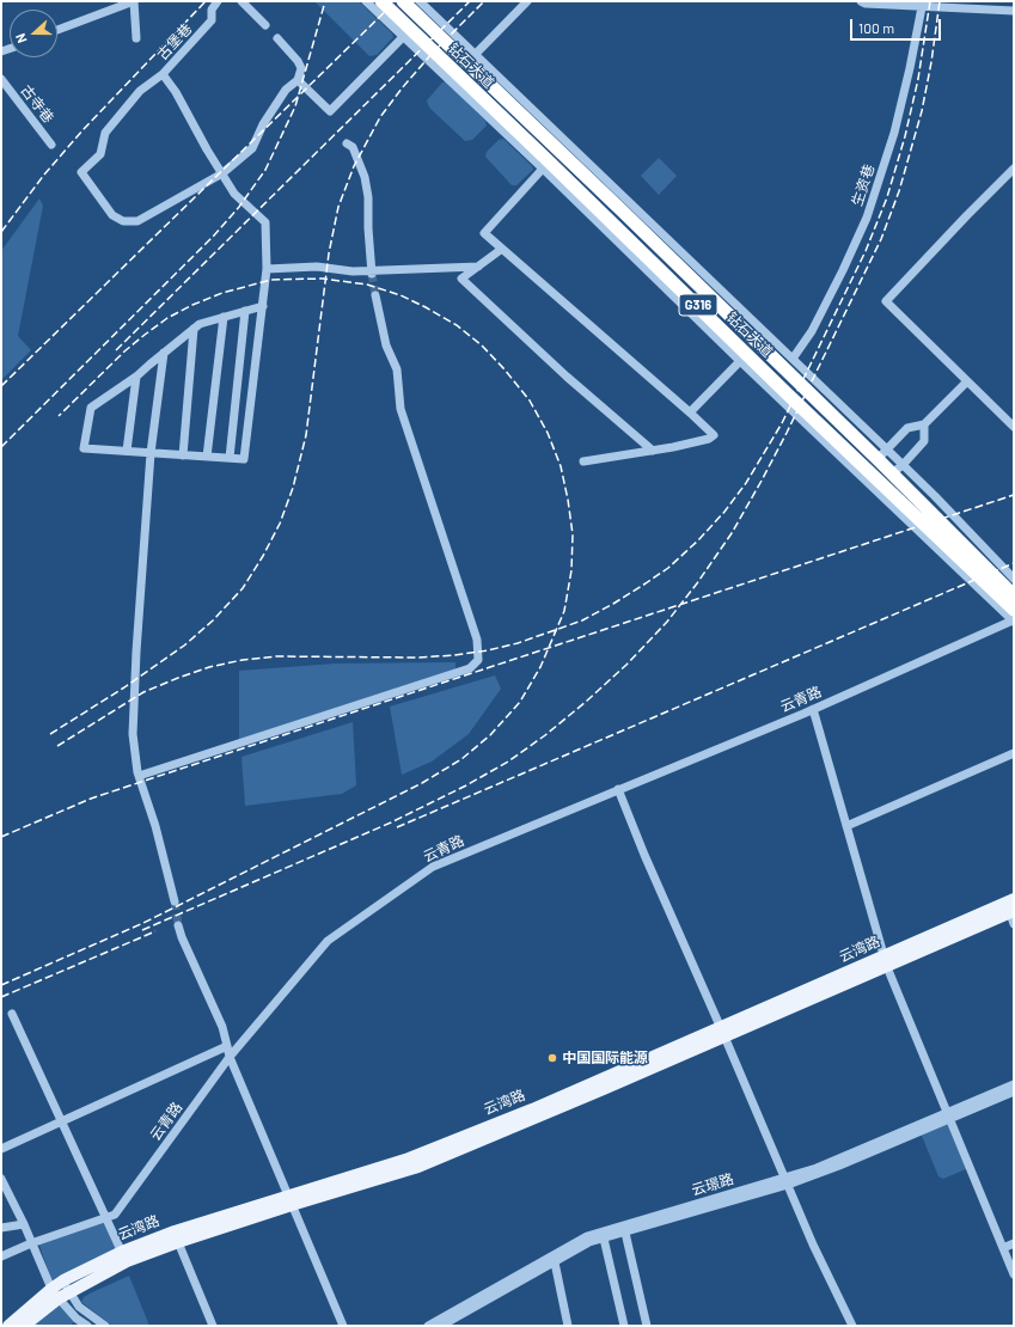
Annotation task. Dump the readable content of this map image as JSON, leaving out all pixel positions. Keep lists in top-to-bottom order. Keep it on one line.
{"streets":{"highway":["钻石大道","G316"],"main road":["云湾路"],"street":["古堡巷","古寺巷","生资巷","云青路","云璟路"]},"crossings":[["钻石大道","云青路"]],"places":["中国国际能源"],"scale_bar":"100 m","north":"left"}
